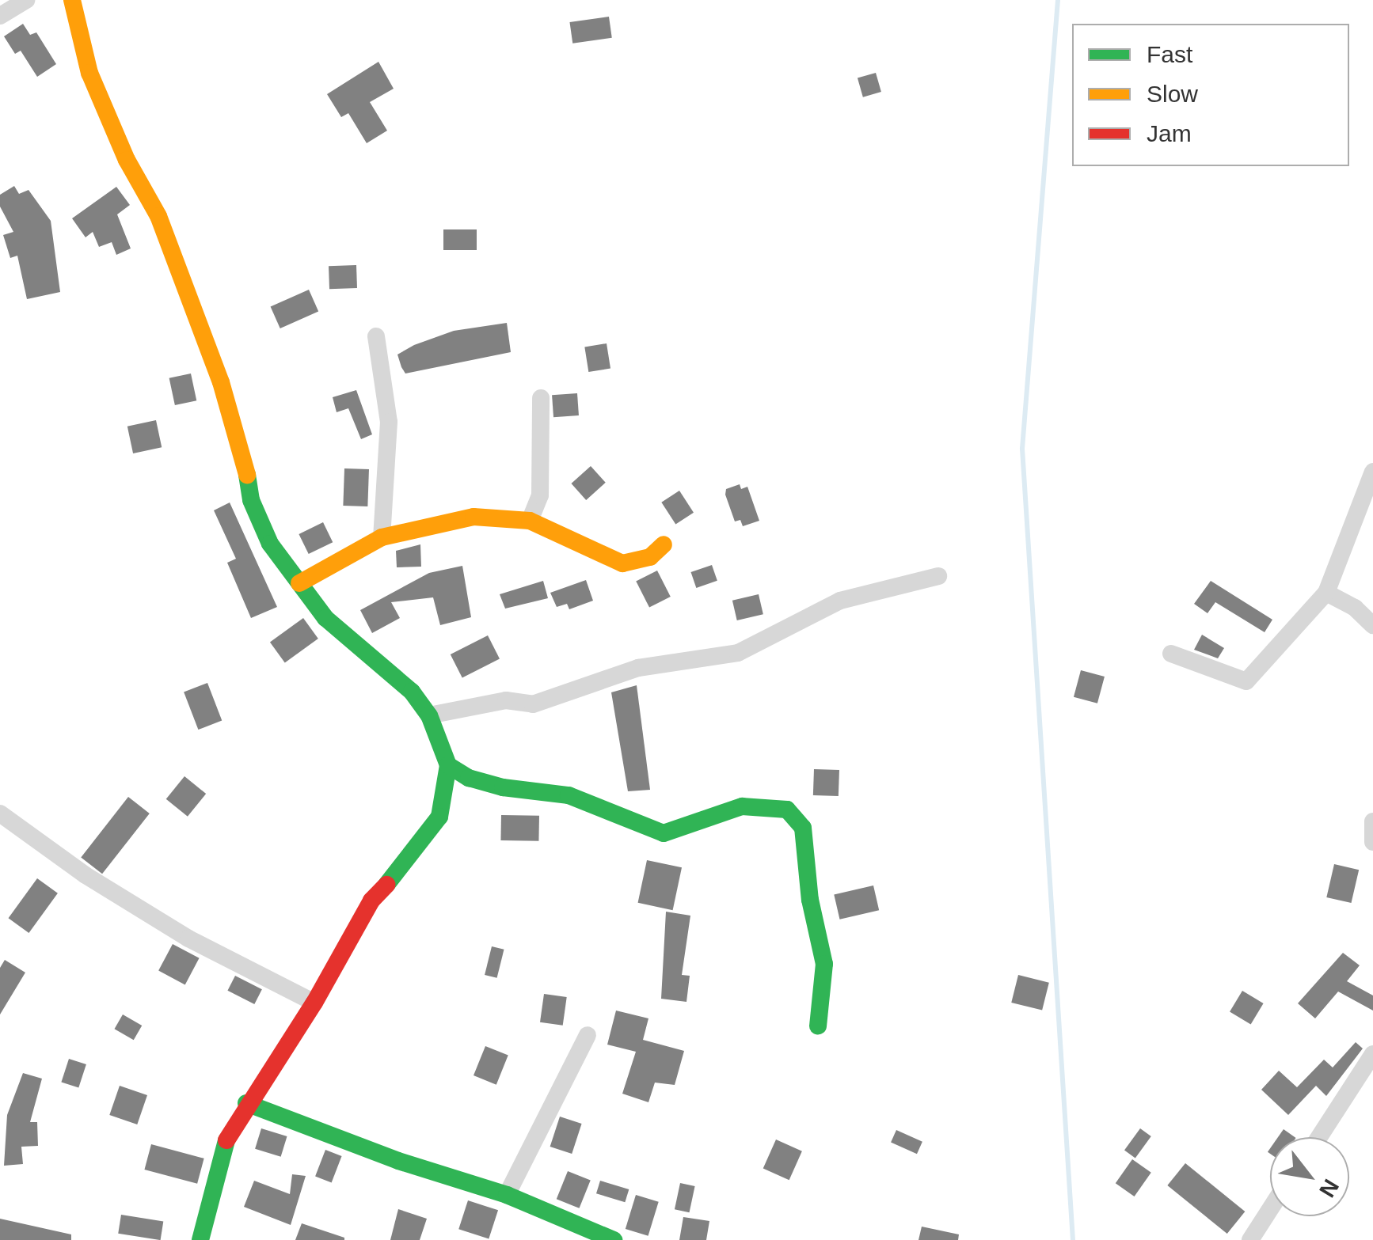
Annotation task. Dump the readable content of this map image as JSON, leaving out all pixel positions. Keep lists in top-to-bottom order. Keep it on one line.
{"legend":["Fast","Slow","Jam"],"north":"bottom right"}
